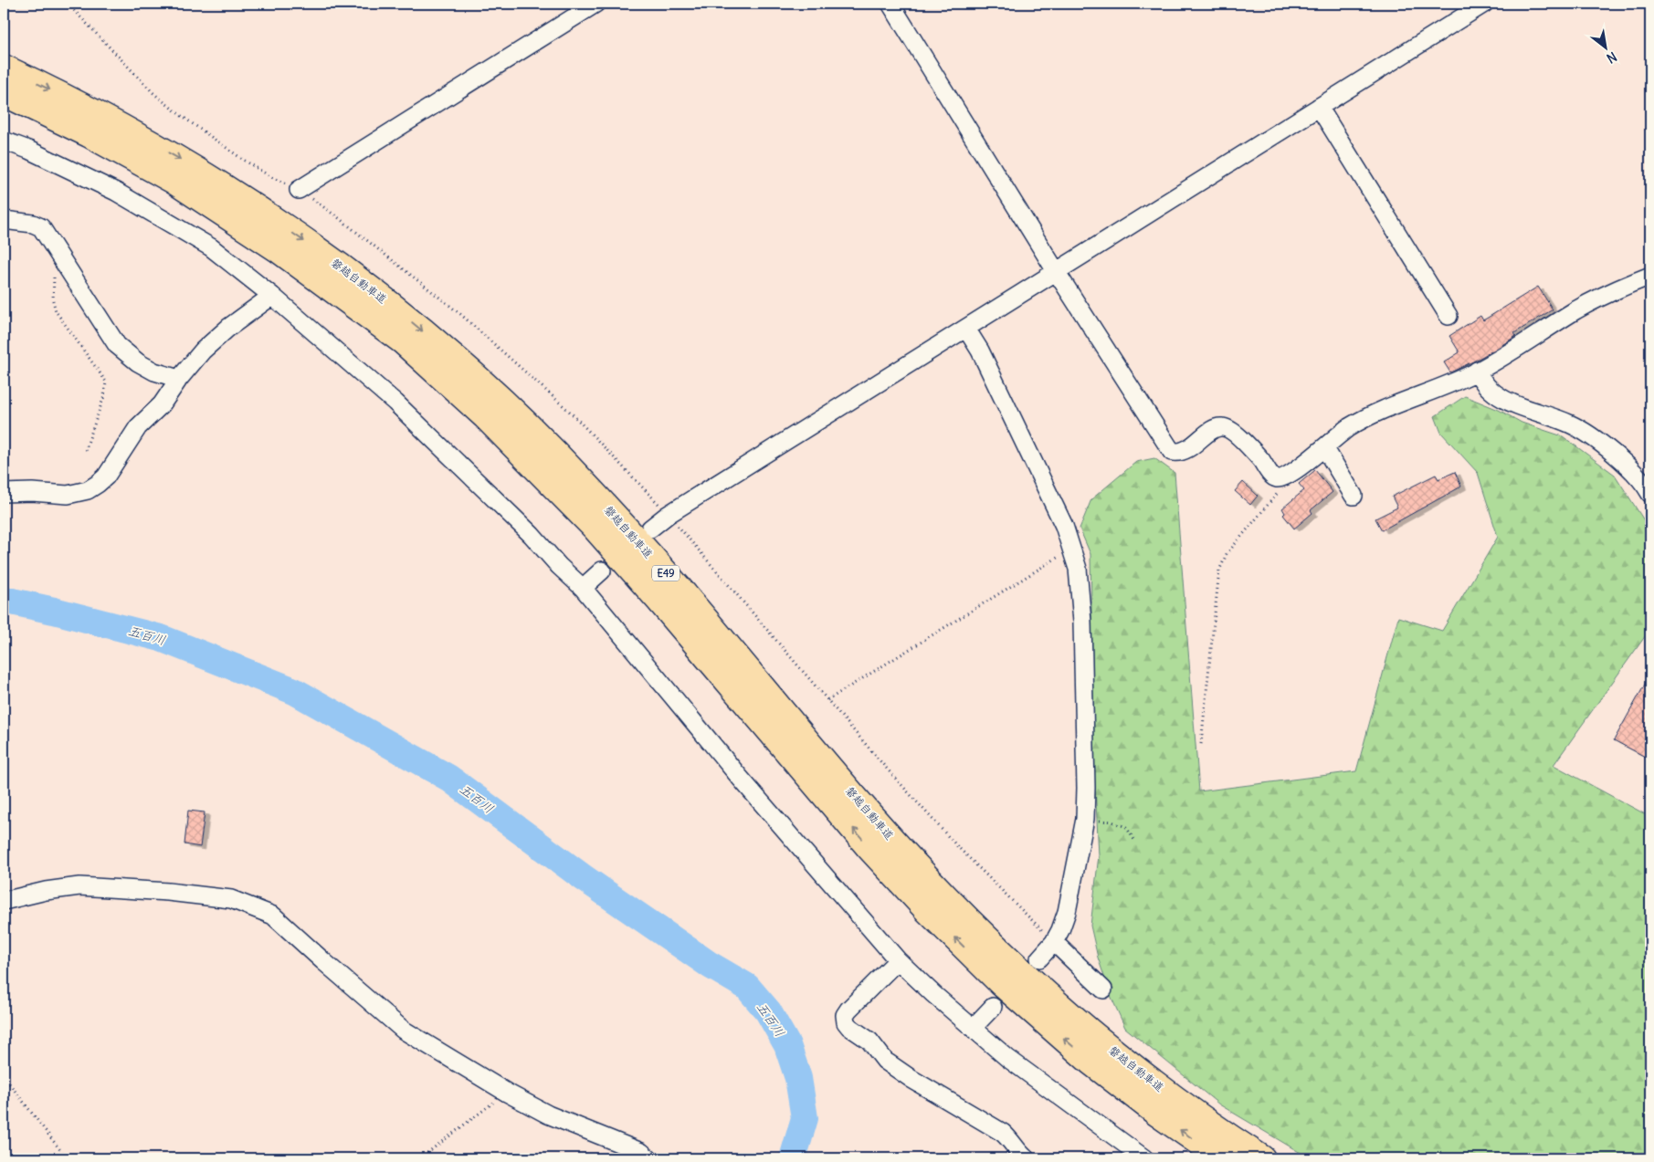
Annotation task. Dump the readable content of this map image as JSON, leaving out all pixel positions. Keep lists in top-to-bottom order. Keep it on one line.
{"streets":{"highway":["磐越自動車道","E49"]},"water":["五百川"],"north":"bottom right"}
